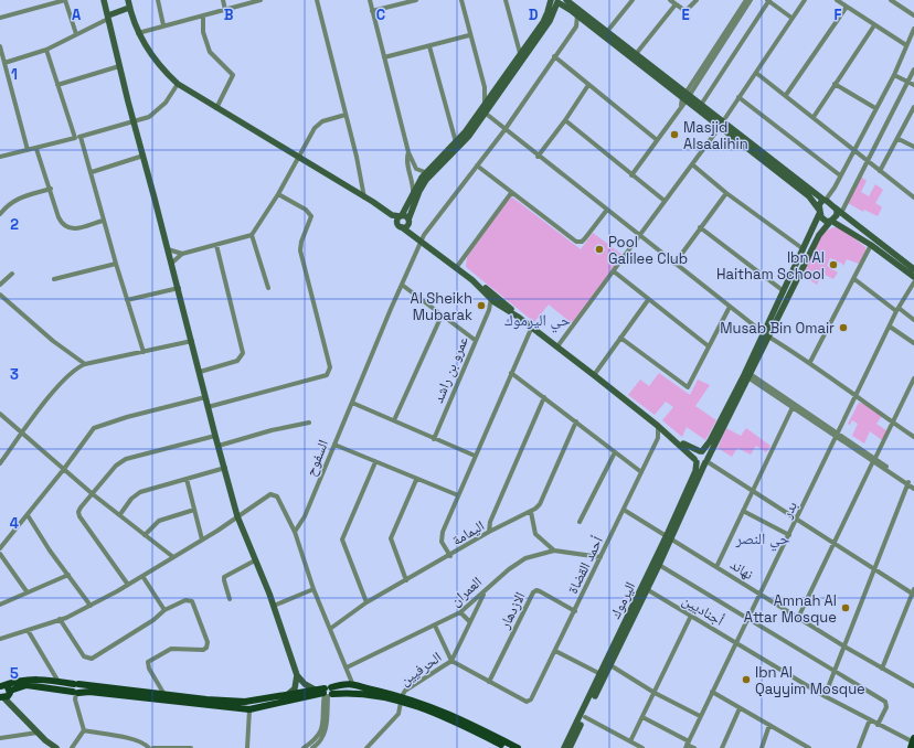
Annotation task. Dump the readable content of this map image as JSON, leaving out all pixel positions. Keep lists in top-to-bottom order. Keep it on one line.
{"streets":{"street":["عمرو بن راشد","السفوح","بدر","اليمامة","أحمد القضاة","نهاند","العمران","اليرموك","الازدهار","أجناديين","الحرفيين"]},"crossings":[["بدر","نهاند"],["بدر","أجناديين"],["أحمد القضاة","نهاند"],["أحمد القضاة","العمران"],["أحمد القضاة","الازدهار"],["نهاند","اليرموك"],["العمران","الحرفيين"],["اليرموك","أجناديين"]],"districts":["حي اليرموك","حي النصر"],"places":["Masjid Alsaalihin","Pool Galilee Club","Ibn Al Haitham School","Al Sheikh Mubarak","Musab Bin Omair","Amnah Al Attar Mosque","Ibn Al Qayyim Mosque"],"grid":{"columns":["A","B","C","D","E","F"],"rows":["1","2","3","4","5"]}}
